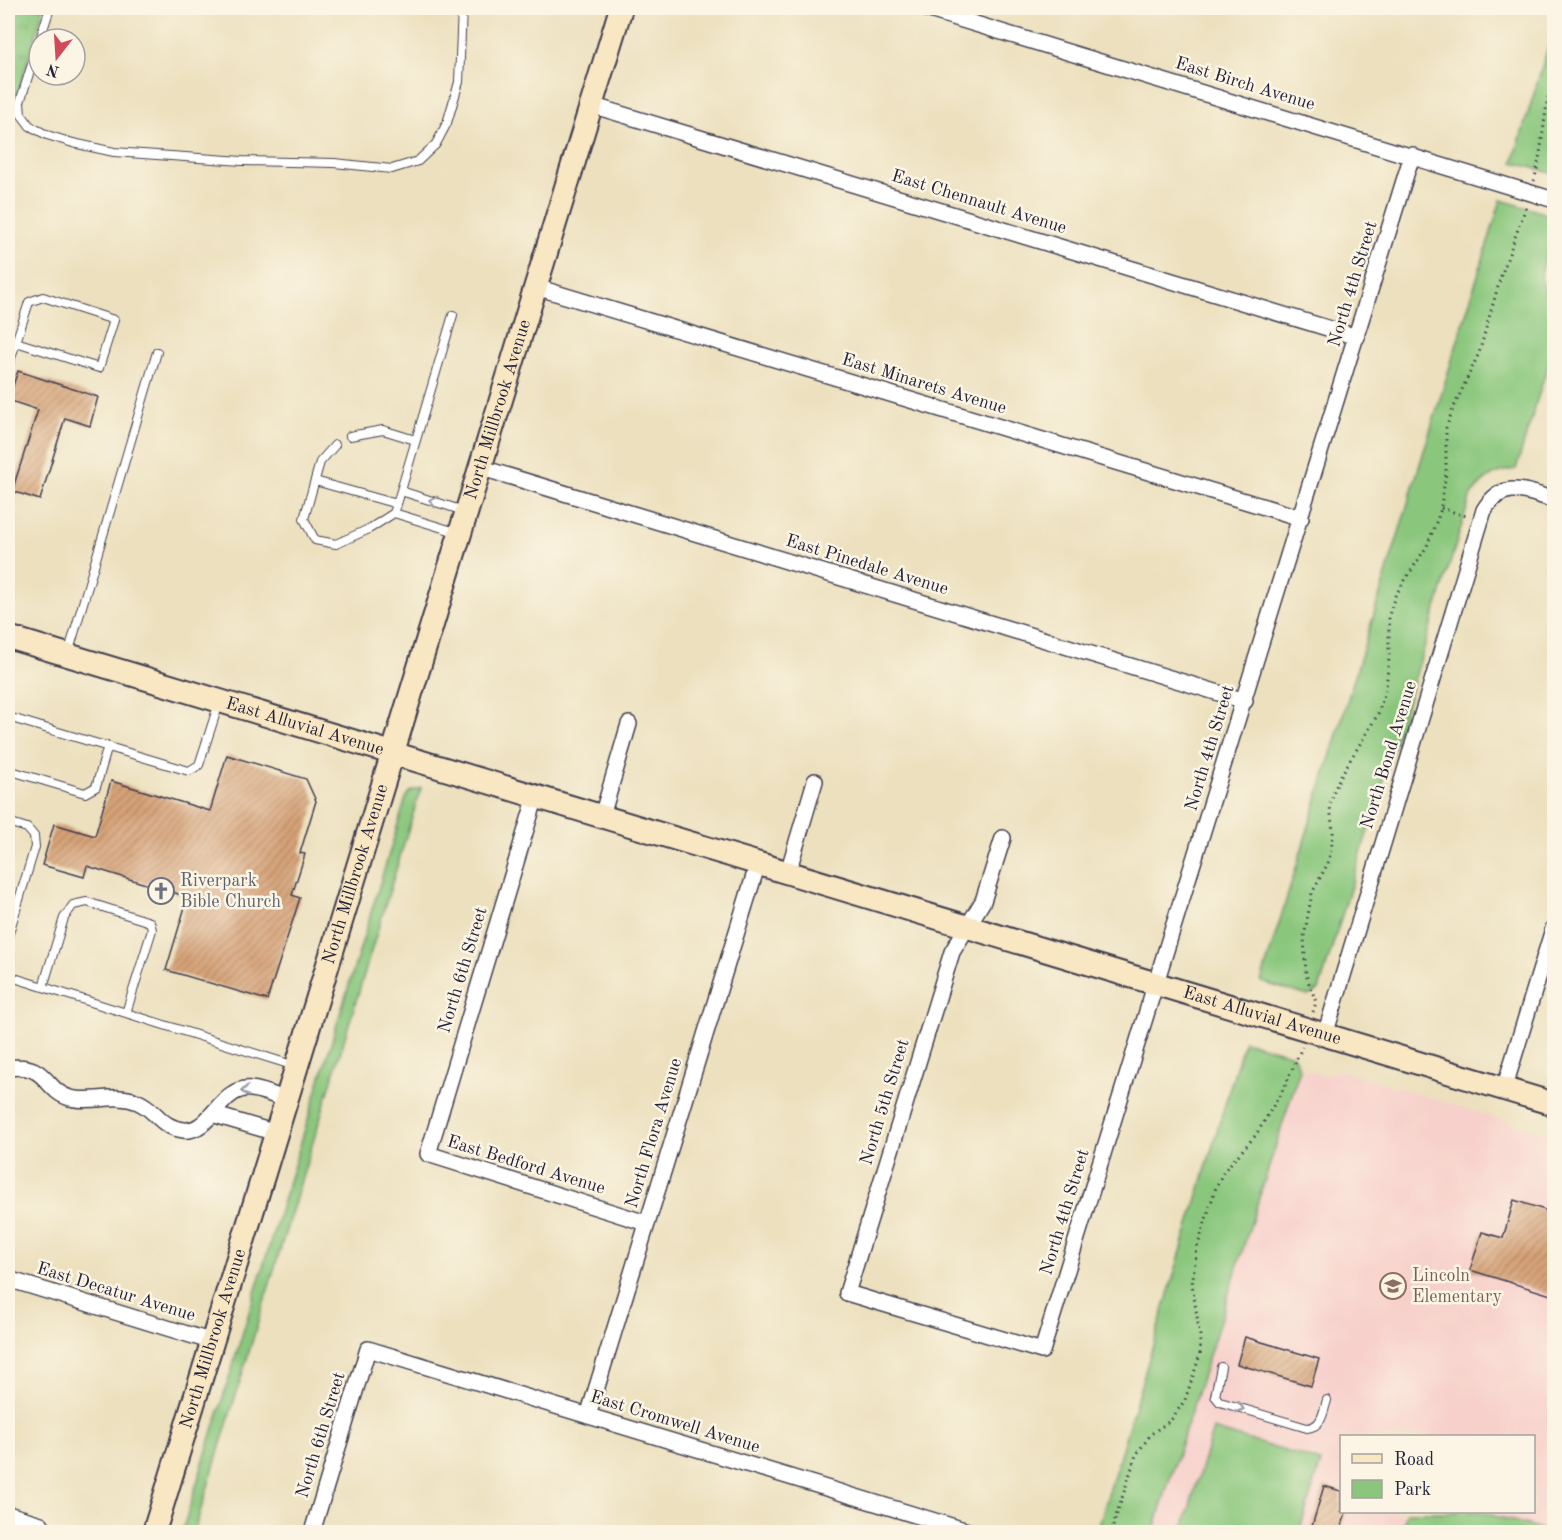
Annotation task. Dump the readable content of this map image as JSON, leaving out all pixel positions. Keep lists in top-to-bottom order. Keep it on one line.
{"streets":{"main road":["North Millbrook Avenue","East Alluvial Avenue"],"street":["East Birch Avenue","East Chennault Avenue","North 4th Street","East Minarets Avenue","East Pinedale Avenue","North Bond Avenue","North 6th Street","North 5th Street","North Flora Avenue","East Bedford Avenue","East Decatur Avenue","East Cromwell Avenue"]},"crossings":[["East Birch Avenue","North 4th Street"],["East Chennault Avenue","North 4th Street"],["East Chennault Avenue","North Millbrook Avenue"],["North 4th Street","East Minarets Avenue"],["North 4th Street","East Pinedale Avenue"],["North 4th Street","East Alluvial Avenue"],["North 4th Street","North 5th Street"],["East Minarets Avenue","North Millbrook Avenue"],["North Millbrook Avenue","East Pinedale Avenue"],["North Millbrook Avenue","East Alluvial Avenue"],["North Millbrook Avenue","East Decatur Avenue"],["East Alluvial Avenue","North Bond Avenue"],["East Alluvial Avenue","North 6th Street"],["East Alluvial Avenue","North 5th Street"],["East Alluvial Avenue","North Flora Avenue"],["North 6th Street","East Bedford Avenue"],["North 6th Street","East Cromwell Avenue"],["North Flora Avenue","East Bedford Avenue"],["North Flora Avenue","East Cromwell Avenue"]],"places":{"church":["Riverpark Bible Church"],"school or university":["Lincoln Elementary"]},"legend":["Road","Park"],"north":"bottom"}
